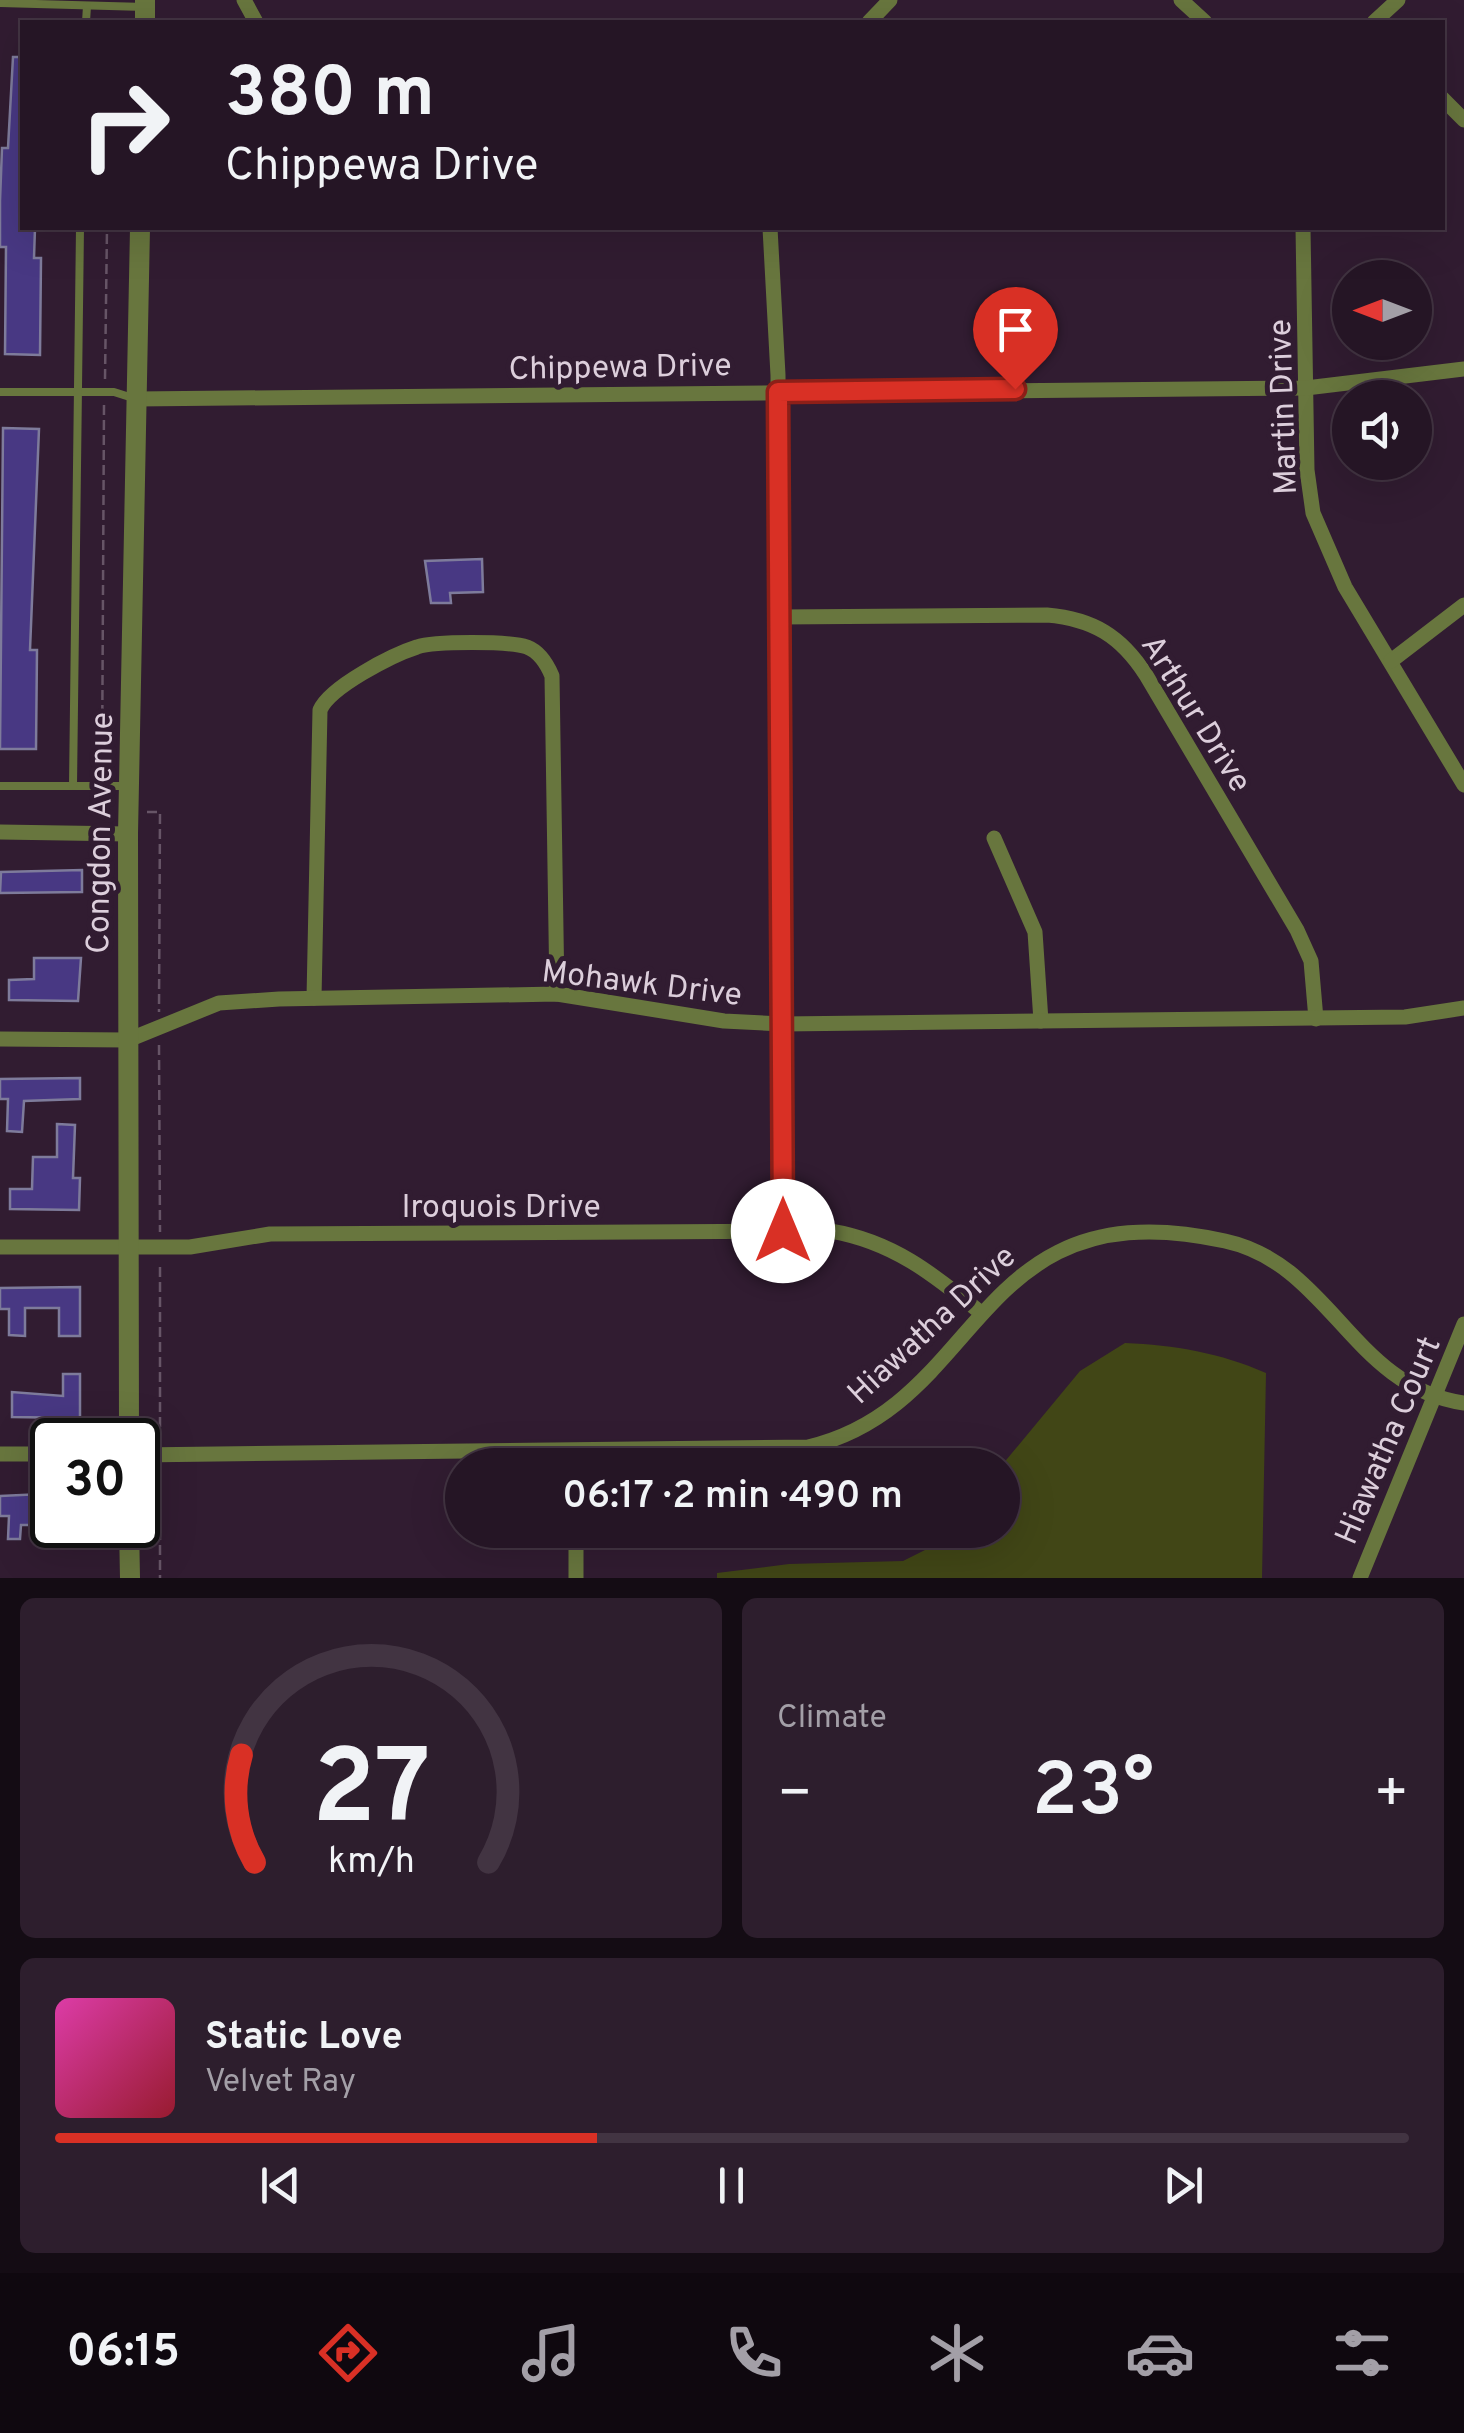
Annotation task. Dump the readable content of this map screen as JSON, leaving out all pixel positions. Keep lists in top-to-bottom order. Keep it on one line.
{"streets":{"street":["Chippewa Drive","Martin Drive","Arthur Drive","Congdon Avenue","Mohawk Drive","Iroquois Drive","Hiawatha Drive","Hiawatha Court"]},"crossings":[["Chippewa Drive","Martin Drive"],["Chippewa Drive","Congdon Avenue"],["Arthur Drive","Mohawk Drive"],["Congdon Avenue","Mohawk Drive"],["Congdon Avenue","Iroquois Drive"],["Iroquois Drive","Hiawatha Drive"],["Hiawatha Drive","Hiawatha Court"]],"north":"left","page":{"turn":["380 m","Chippewa Drive"],"limit":"30","trip":"06:17 · 2 min · 490 m","tile":"Climate","heat":["−","23°","+"],"song":["Static Love","Velvet Ray"],"tabs":"06:15","gauge":["27","km/h"]}}
